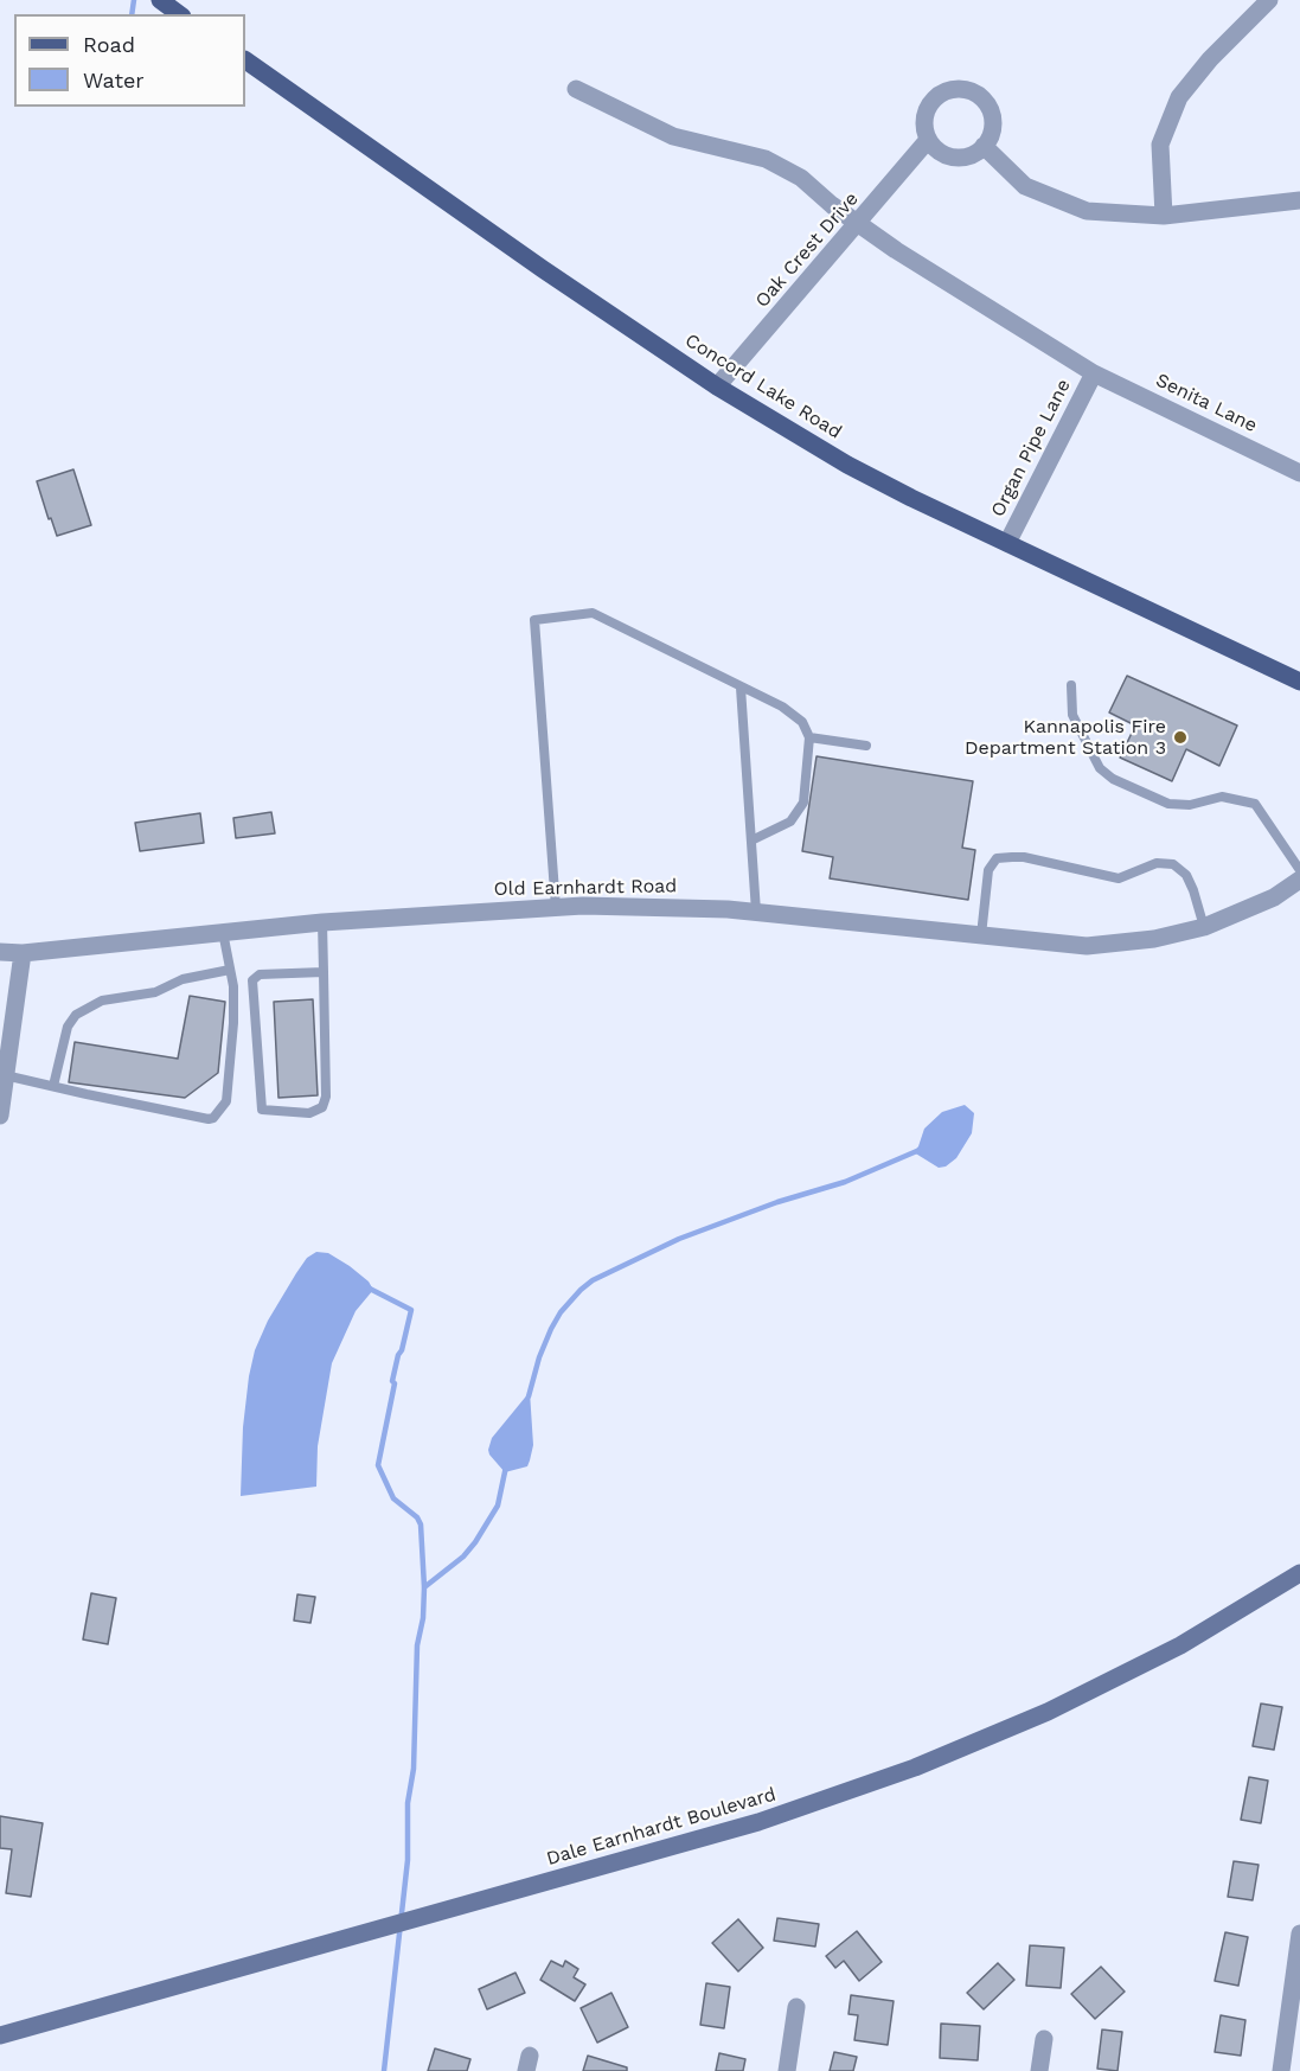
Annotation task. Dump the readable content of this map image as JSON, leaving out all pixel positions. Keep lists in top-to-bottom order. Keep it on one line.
{"streets":{"main road":["Concord Lake Road","Dale Earnhardt Boulevard"],"street":["Oak Crest Drive","Senita Lane","Organ Pipe Lane","Old Earnhardt Road"]},"crossings":[["Oak Crest Drive","Concord Lake Road"],["Oak Crest Drive","Senita Lane"],["Concord Lake Road","Organ Pipe Lane"],["Senita Lane","Organ Pipe Lane"]],"places":["Kannapolis Fire Department Station 3"],"legend":["Road","Water"]}
